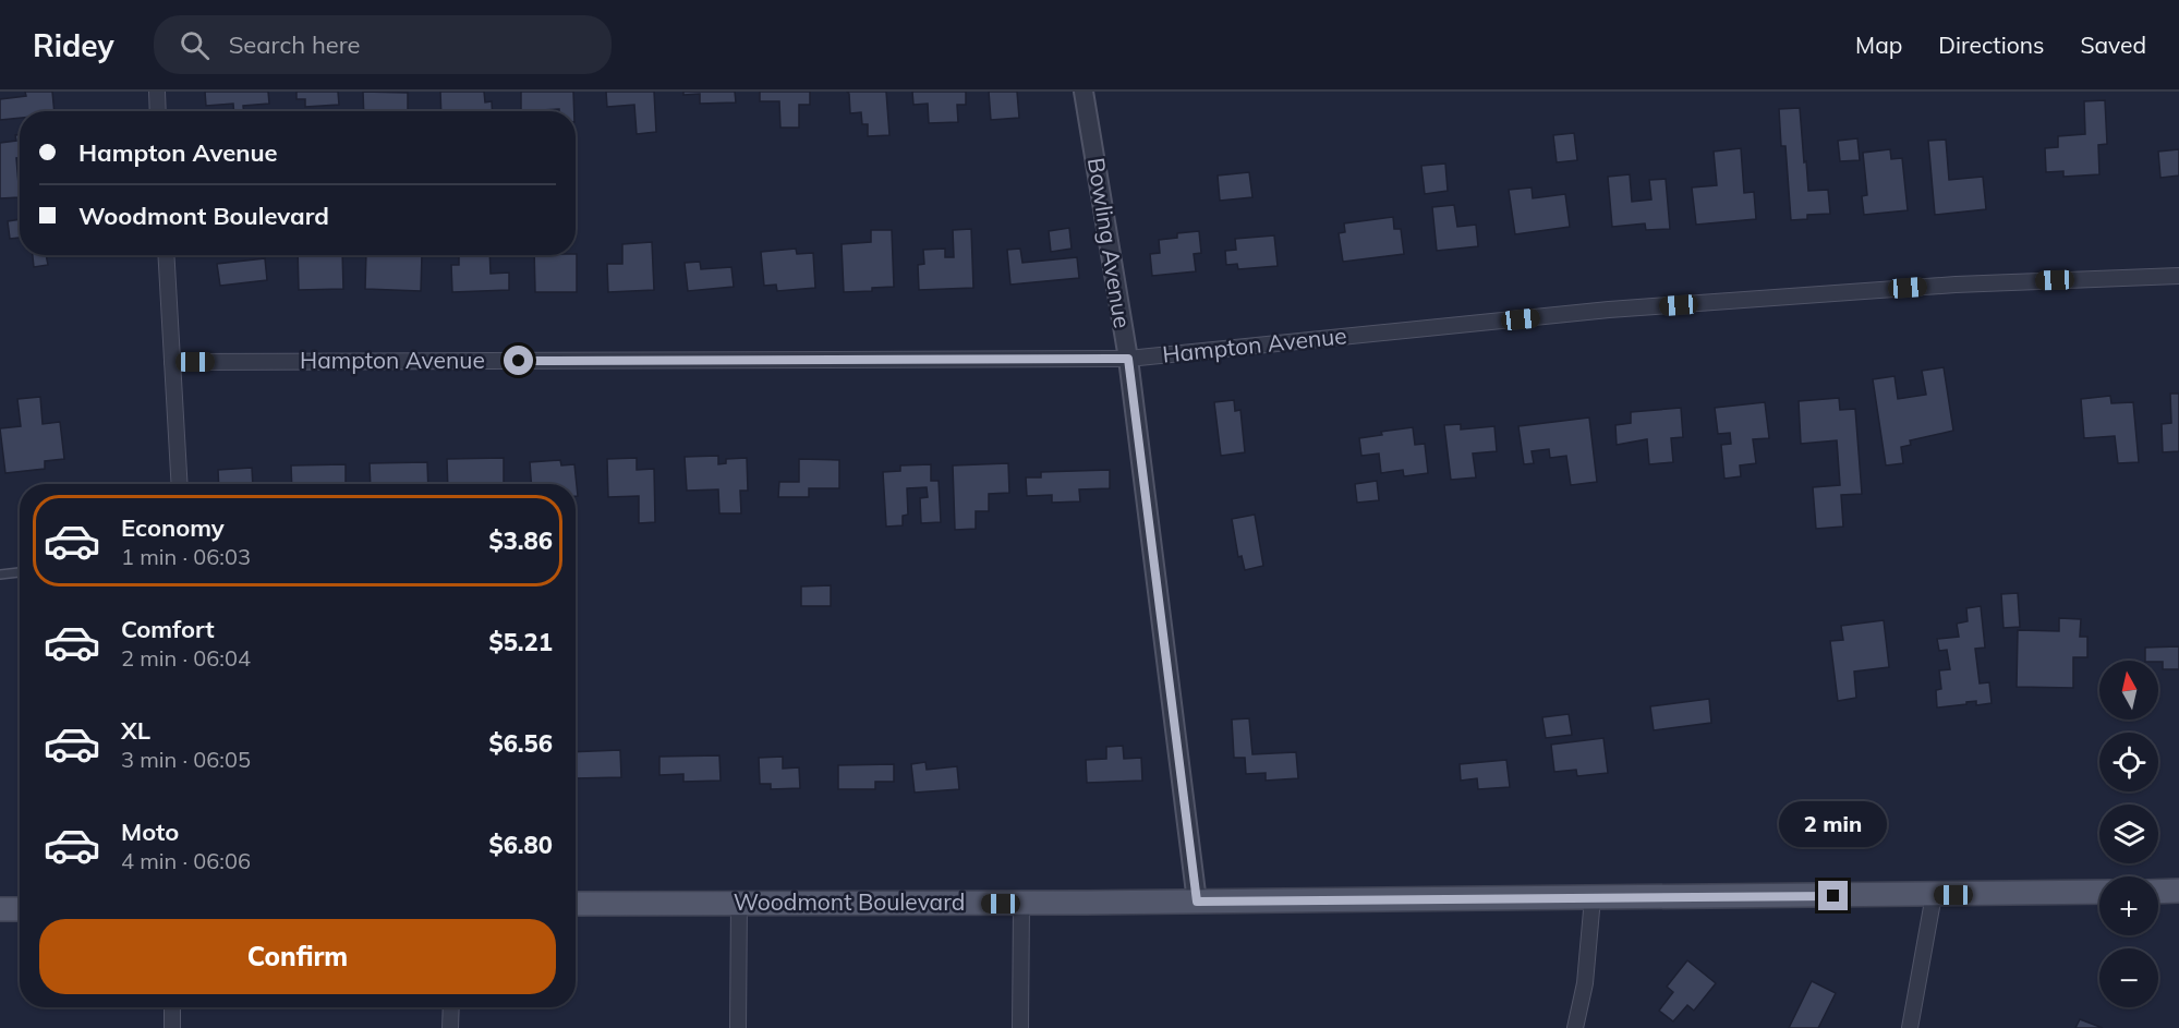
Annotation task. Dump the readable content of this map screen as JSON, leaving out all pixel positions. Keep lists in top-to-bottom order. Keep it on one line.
{"streets":{"main road":["Woodmont Boulevard"],"street":["Bowling Avenue","Hampton Avenue"]},"crossings":[["Bowling Avenue","Hampton Avenue"],["Bowling Avenue","Woodmont Boulevard"]],"north":"top","page":{"header":"Ridey","search":"Search here","nav":["Map","Directions","Saved"],"banner":["Hampton Avenue","Woodmont Boulevard"],"list":[{"name":"Economy","note":"1 min · 06:03","value":"$3.86"},{"name":"Comfort","note":"2 min · 06:04","value":"$5.21"},{"name":"XL","note":"3 min · 06:05","value":"$6.56"},{"name":"Moto","note":"4 min · 06:06","value":"$6.80"}],"map_buttons":["+","−"],"bubble":"2 min","buttons":"Confirm"}}
